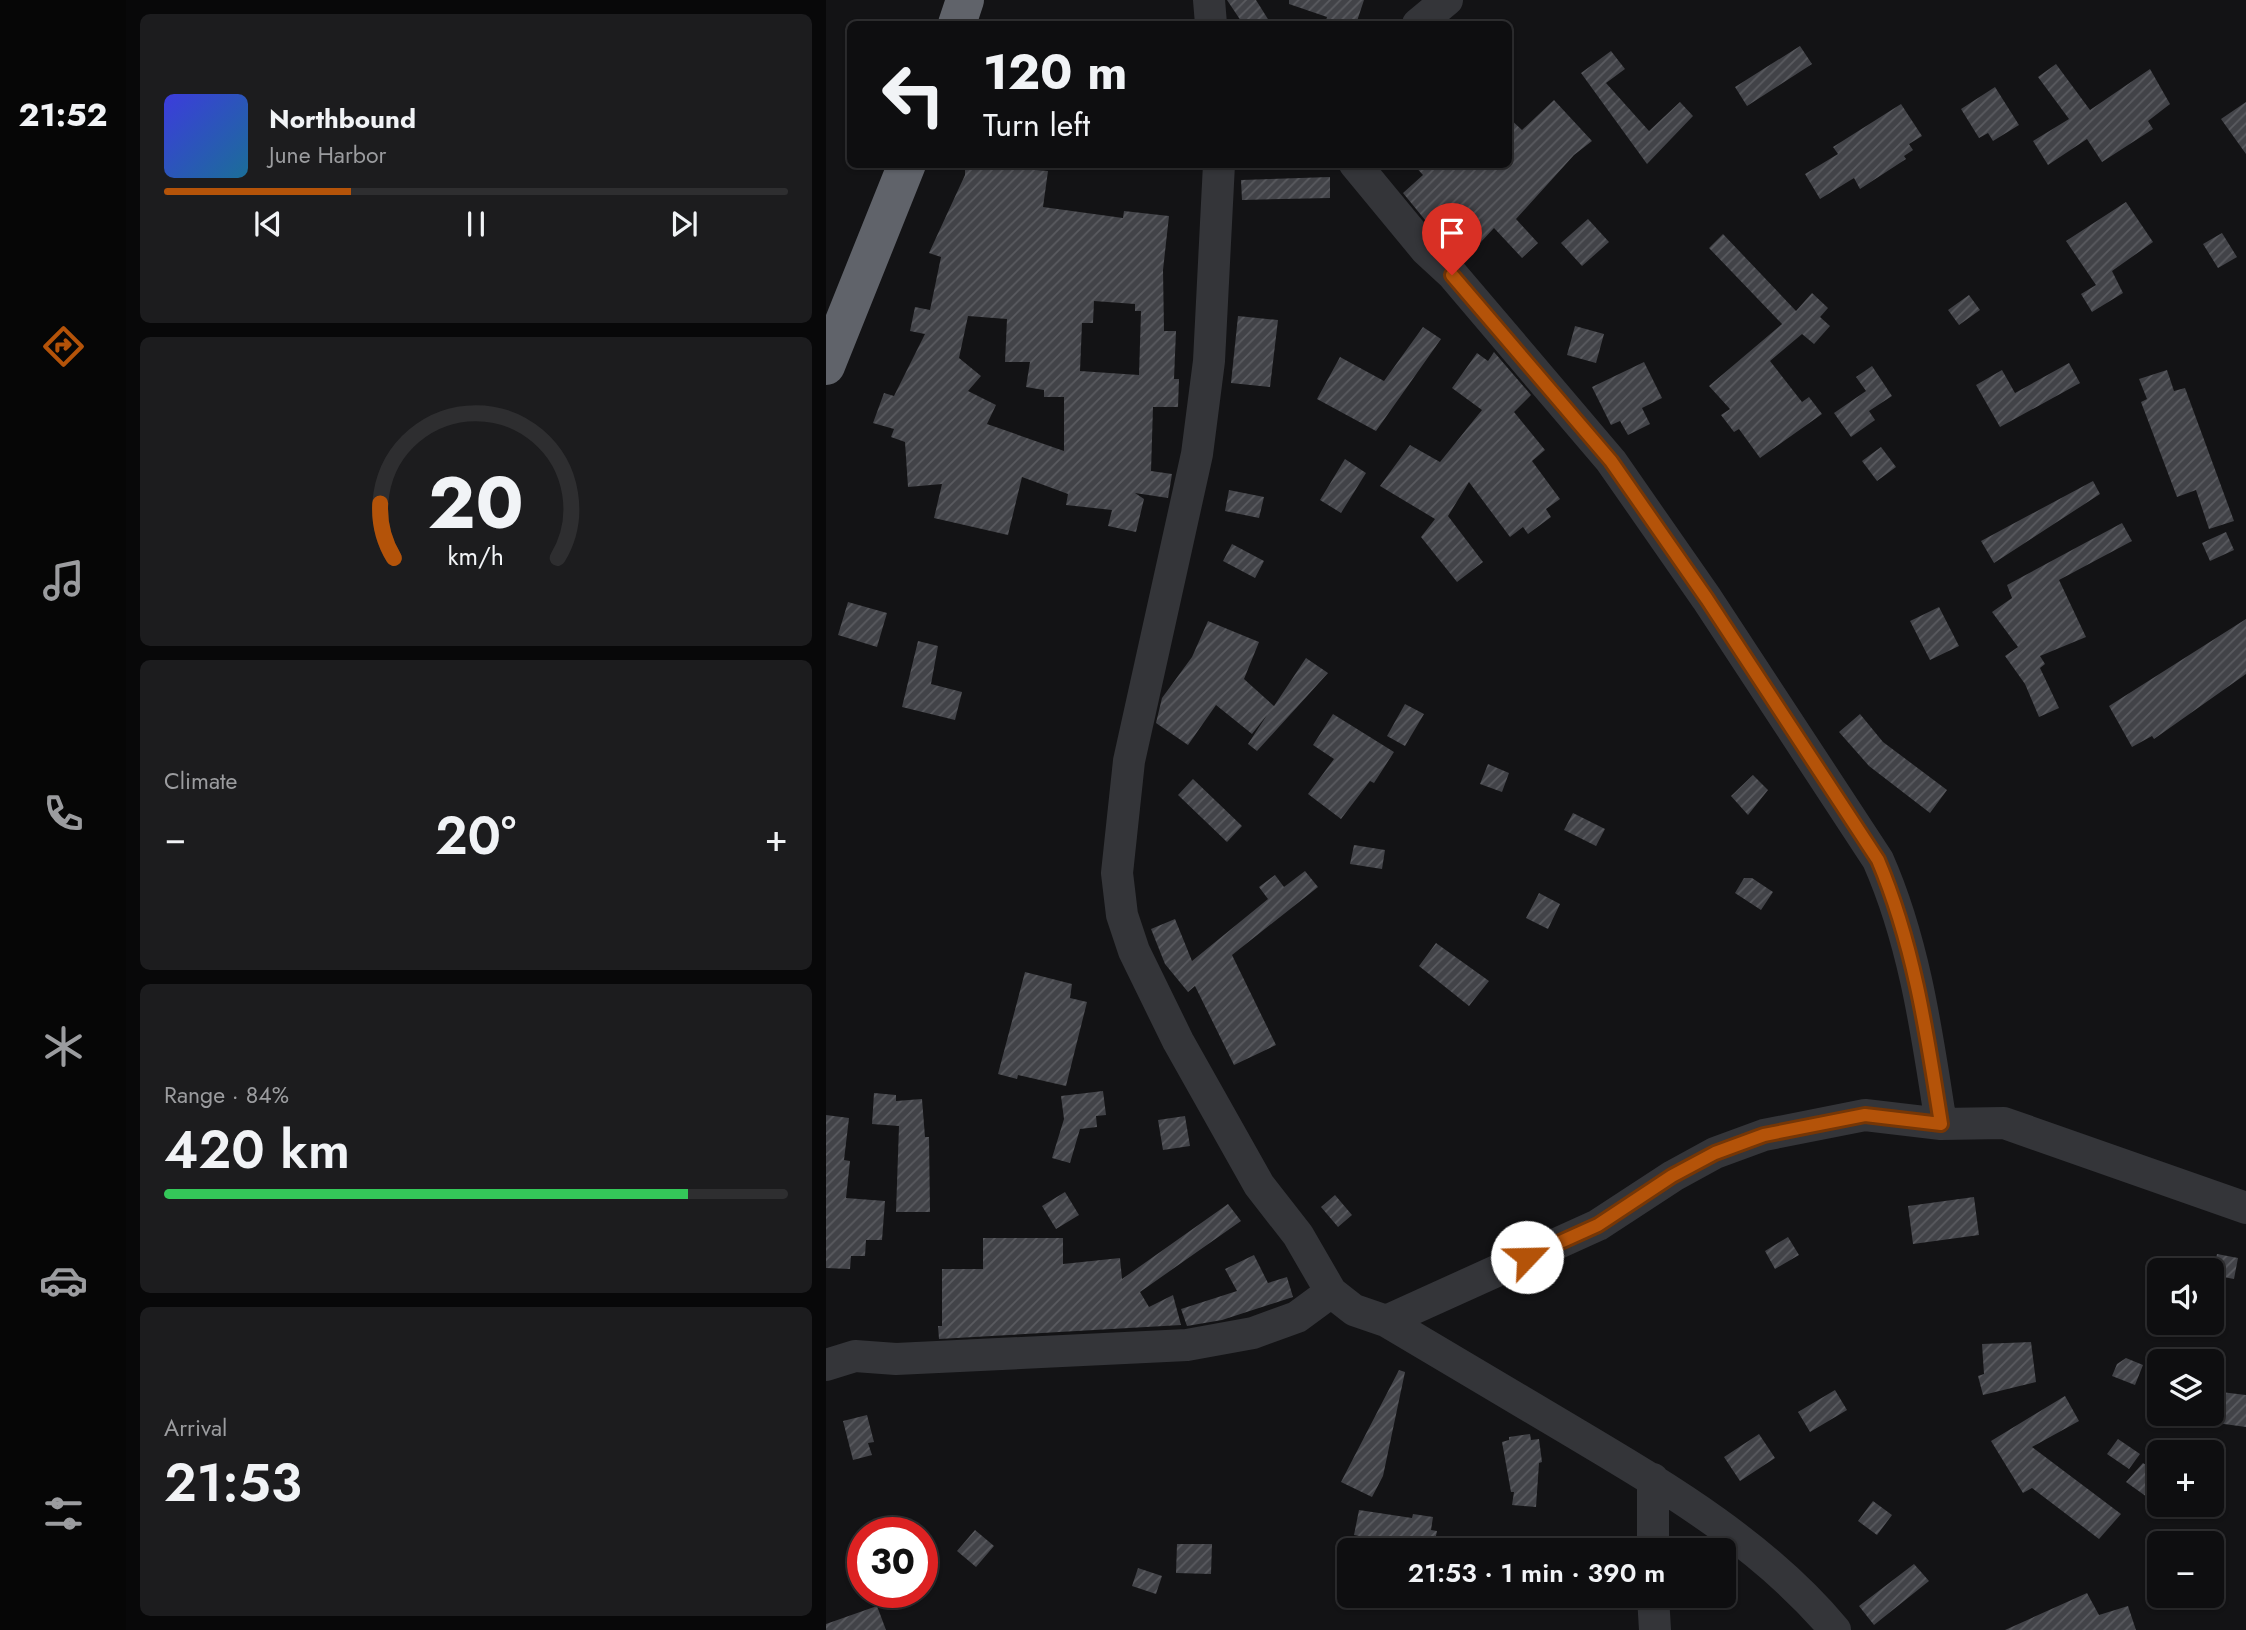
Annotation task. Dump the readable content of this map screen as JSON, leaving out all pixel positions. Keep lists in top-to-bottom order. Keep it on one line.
{"page":{"tabs":"21:52","turn":["120 m","Turn left"],"song":["Northbound","June Harbor"],"tile":["Climate",["Range · 84%","420 km"],["Arrival","21:53"]],"heat":["−","20°","+"],"map_buttons":["+","−"],"limit":"30","trip":"21:53 · 1 min · 390 m","gauge":["20","km/h"]}}
